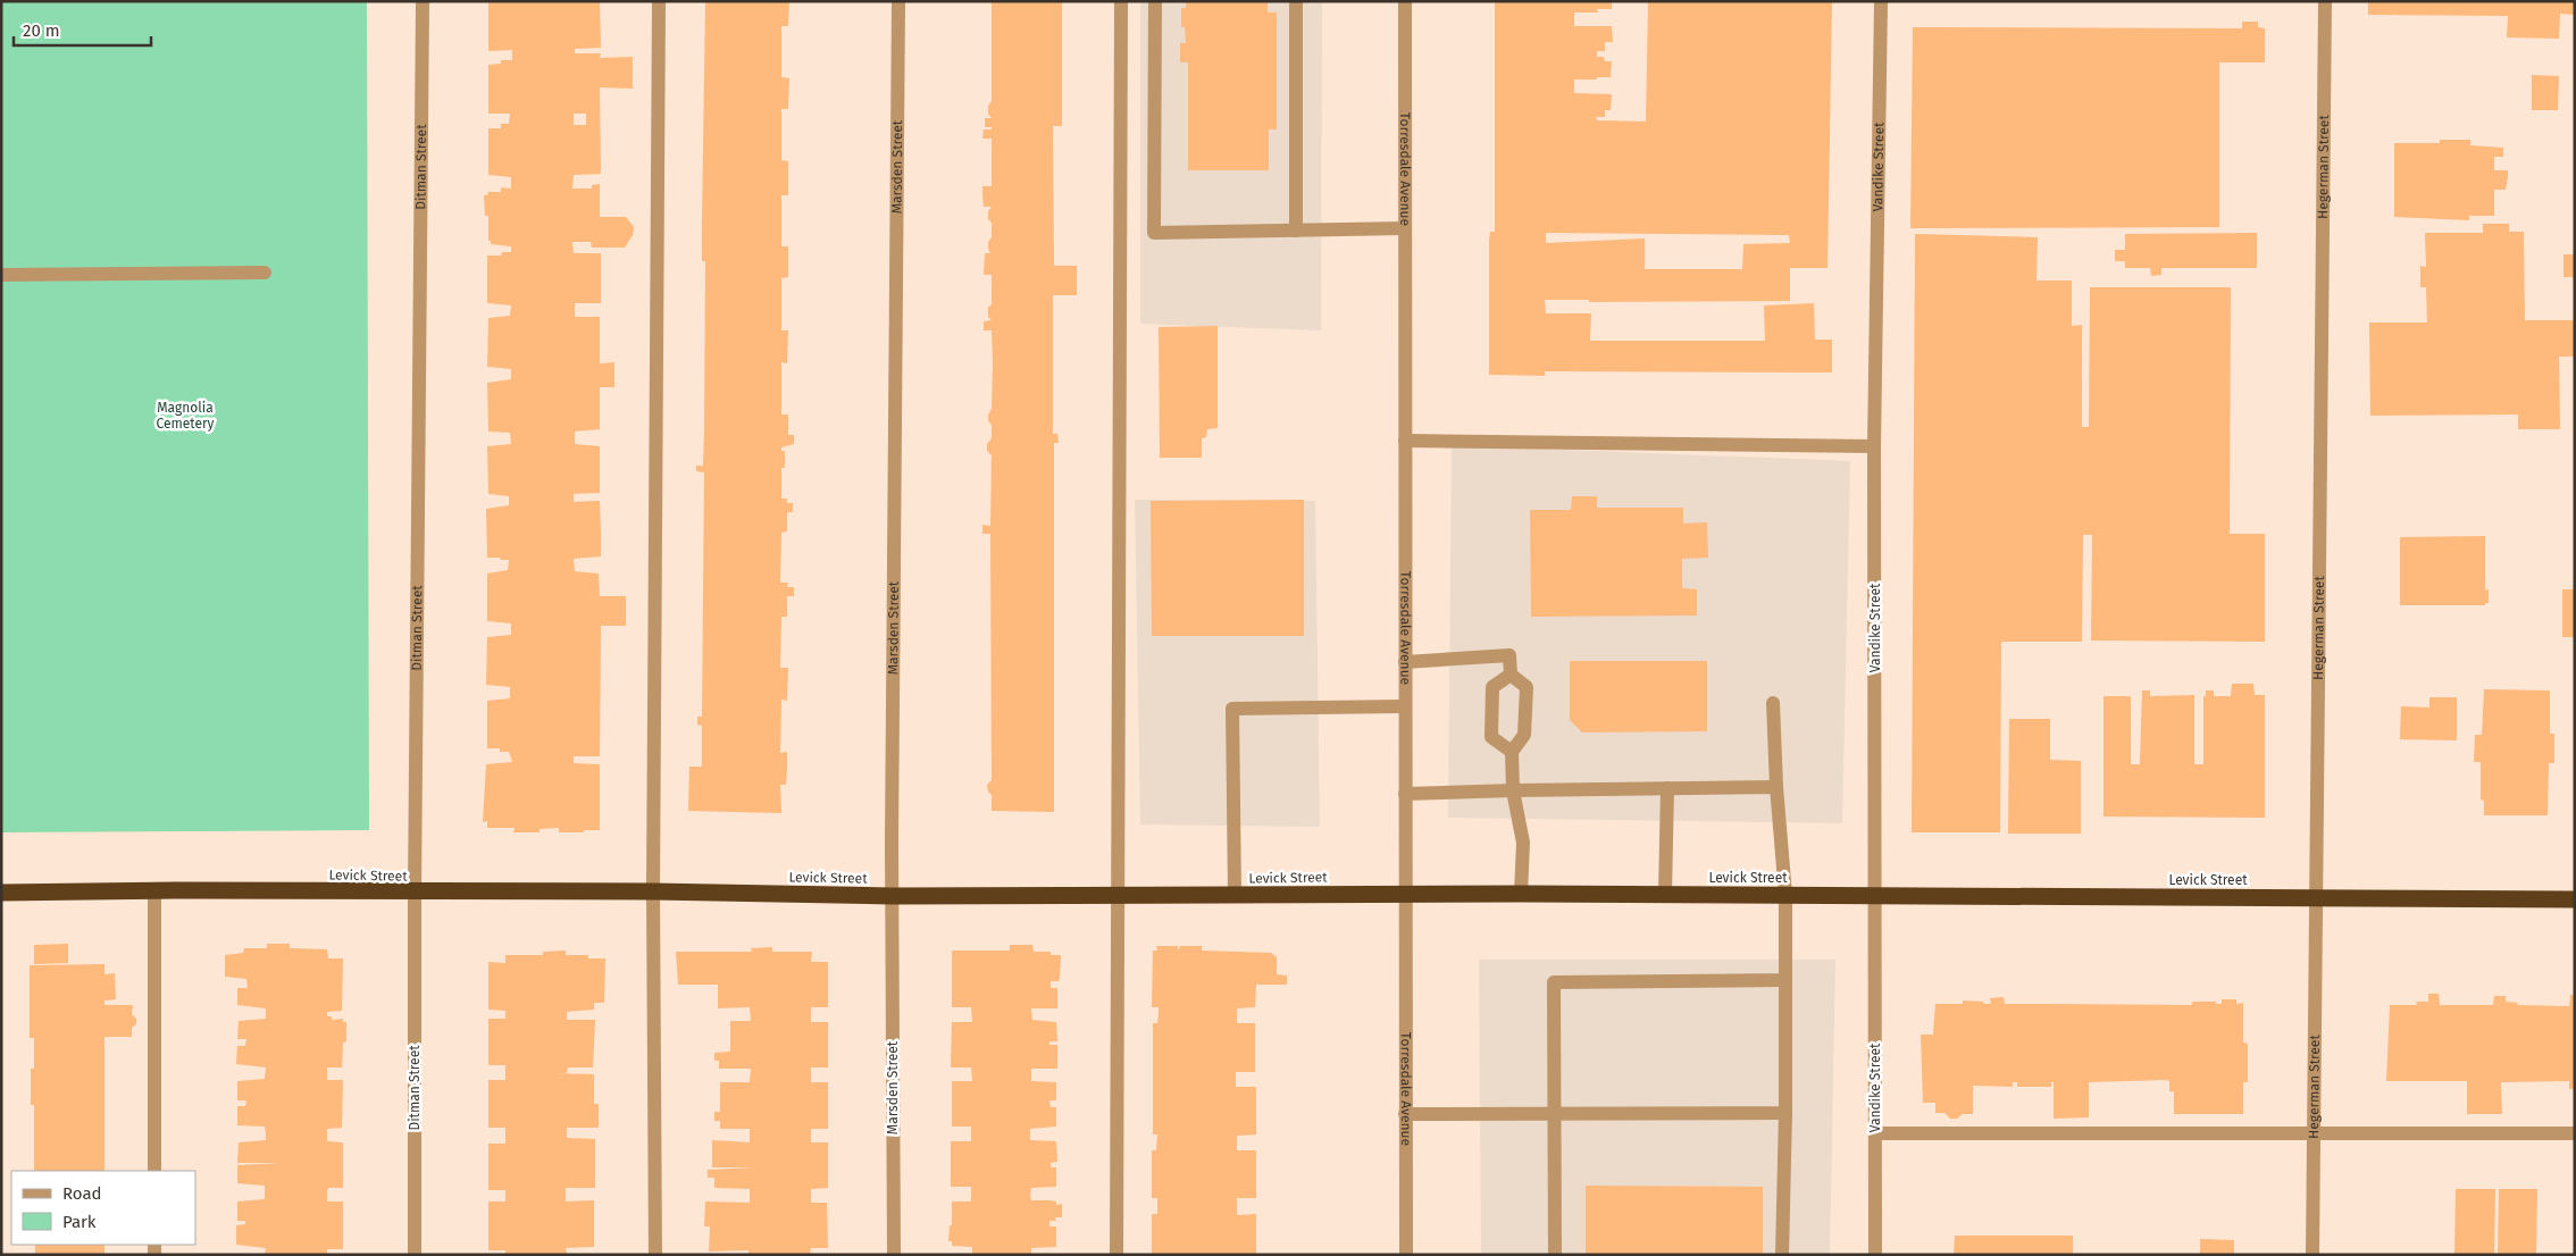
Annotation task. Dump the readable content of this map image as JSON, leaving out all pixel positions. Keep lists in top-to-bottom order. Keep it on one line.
{"streets":{"highway":["Levick Street"],"street":["Ditman Street","Marsden Street","Torresdale Avenue","Vandike Street","Hegerman Street"]},"crossings":[["Ditman Street","Levick Street"],["Marsden Street","Levick Street"],["Torresdale Avenue","Levick Street"],["Vandike Street","Levick Street"],["Hegerman Street","Levick Street"]],"parks":["Magnolia Cemetery"],"legend":["Road","Park"],"scale_bar":"20 m"}
